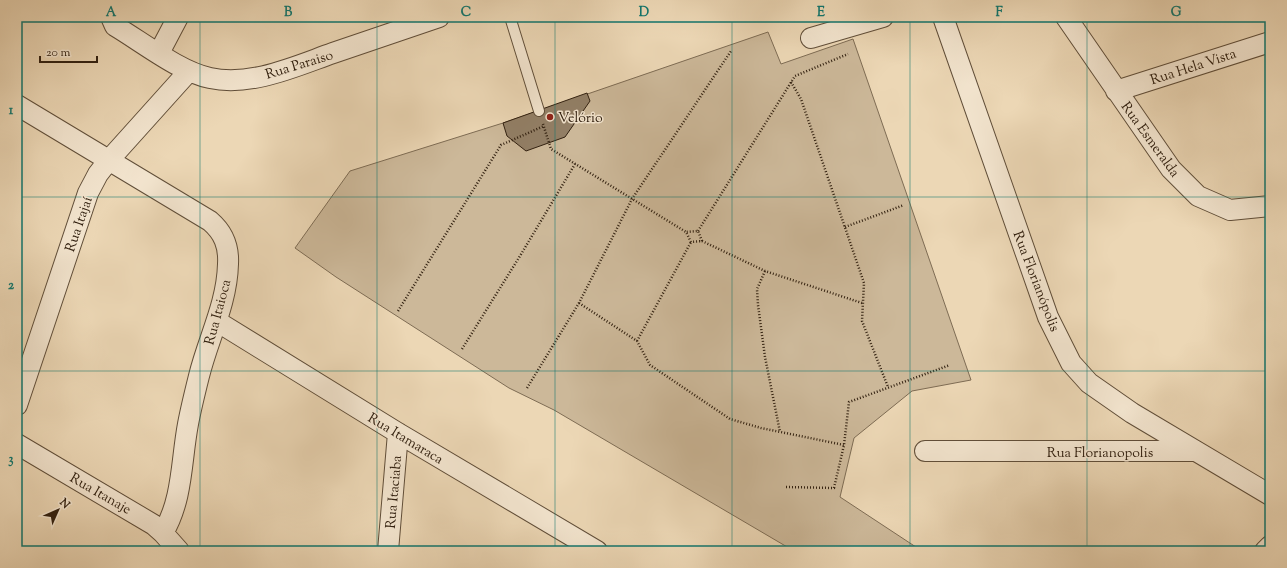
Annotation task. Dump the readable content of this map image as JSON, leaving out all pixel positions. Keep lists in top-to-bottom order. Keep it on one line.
{"streets":{"street":["Rua Paraiso","Rua Hela Vista","Rua Esmeralda","Rua Itajaí","Rua Florianópolis","Rua Itaioca","Rua Itamaraca","Rua Florianopolis","Rua Itaciaba","Rua Itanaje"]},"crossings":[["Rua Paraiso","Rua Itajaí"],["Rua Hela Vista","Rua Esmeralda"],["Rua Itajaí","Rua Itaioca"],["Rua Florianópolis","Rua Florianopolis"],["Rua Itaioca","Rua Itamaraca"],["Rua Itaioca","Rua Itanaje"],["Rua Itamaraca","Rua Itaciaba"]],"places":["Velório"],"scale_bar":"20 m","north":"top right","grid":{"columns":["A","B","C","D","E","F","G"],"rows":["1","2","3"]}}
